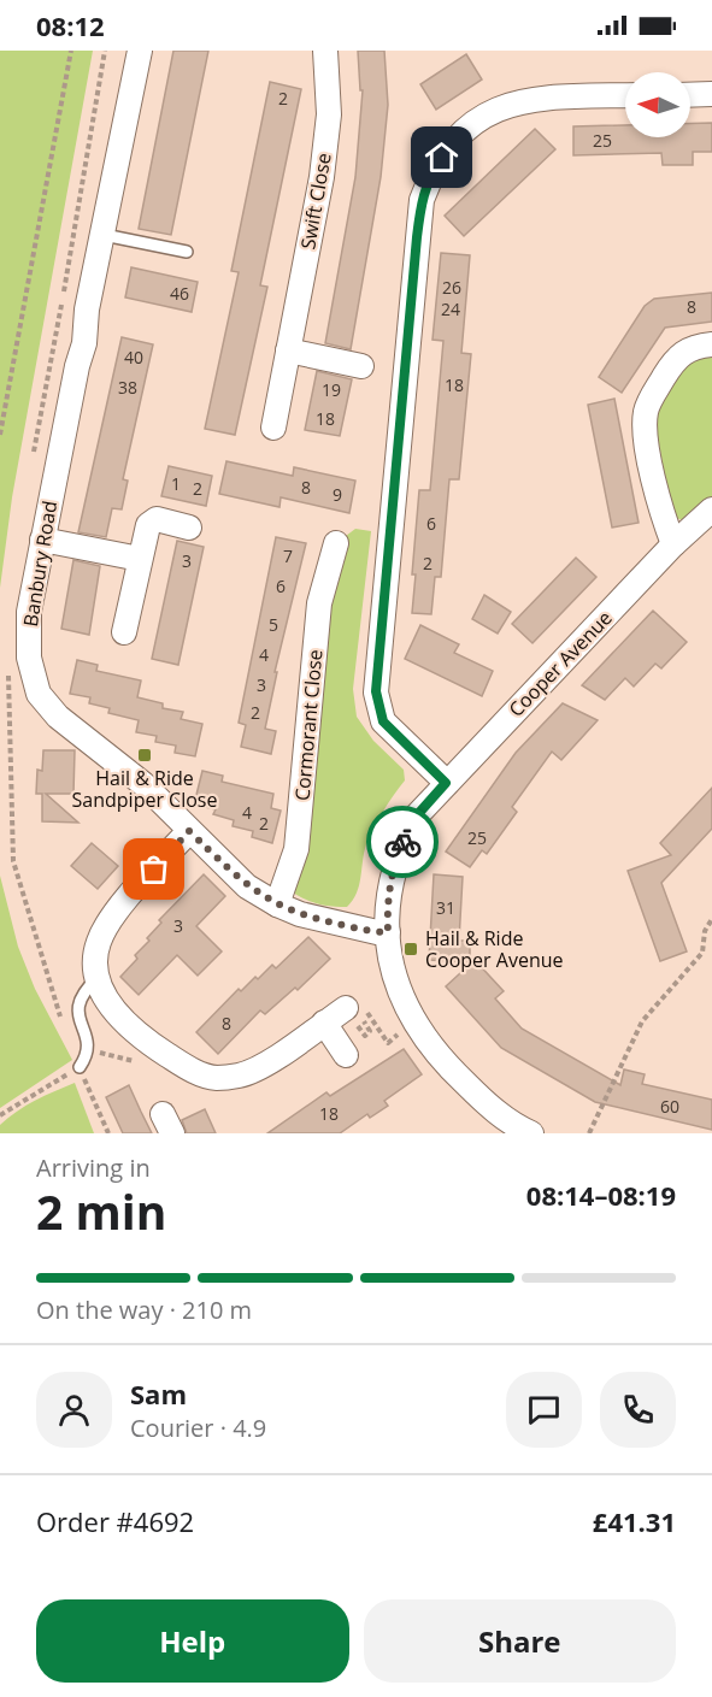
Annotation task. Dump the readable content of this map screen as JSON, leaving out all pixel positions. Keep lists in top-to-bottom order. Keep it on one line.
{"streets":{"street":["Swift Close","Banbury Road","Cooper Avenue","Cormorant Close"]},"crossings":[["Banbury Road","Cooper Avenue"],["Banbury Road","Cormorant Close"]],"places":{"transit":["Hail & Ride Sandpiper Close","Hail & Ride Cooper Avenue"]},"house_numbers":["2","25","26","46","8","24","40","18","38","19","18","1","8","2","9","6","7","3","2","6","5","4","3","2","4","2","25","31","3","8","60","18"],"north":"left","page":{"status":"08:12","heading":["2 min","Arriving in","08:14–08:19"],"panel":["Sam","Courier · 4.9","Order #4692","£41.31"],"bar":"On the way · 210 m","buttons":["Help","Share"]}}
